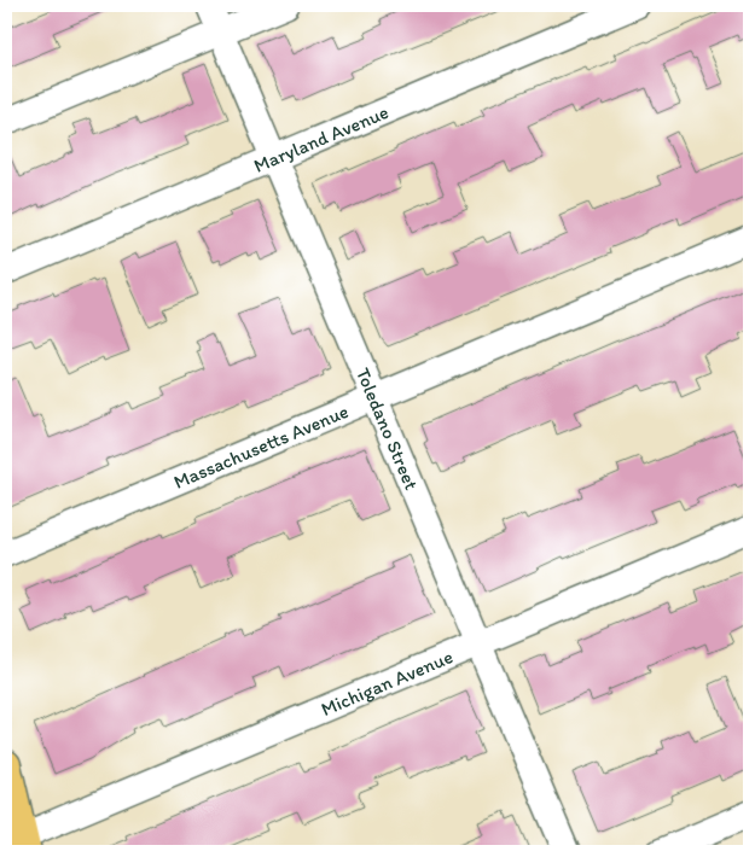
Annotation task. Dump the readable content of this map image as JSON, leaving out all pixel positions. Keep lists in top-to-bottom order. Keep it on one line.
{"streets":{"street":["Maryland Avenue","Toledano Street","Massachusetts Avenue","Michigan Avenue"]},"crossings":[["Maryland Avenue","Toledano Street"],["Toledano Street","Massachusetts Avenue"],["Toledano Street","Michigan Avenue"]]}
